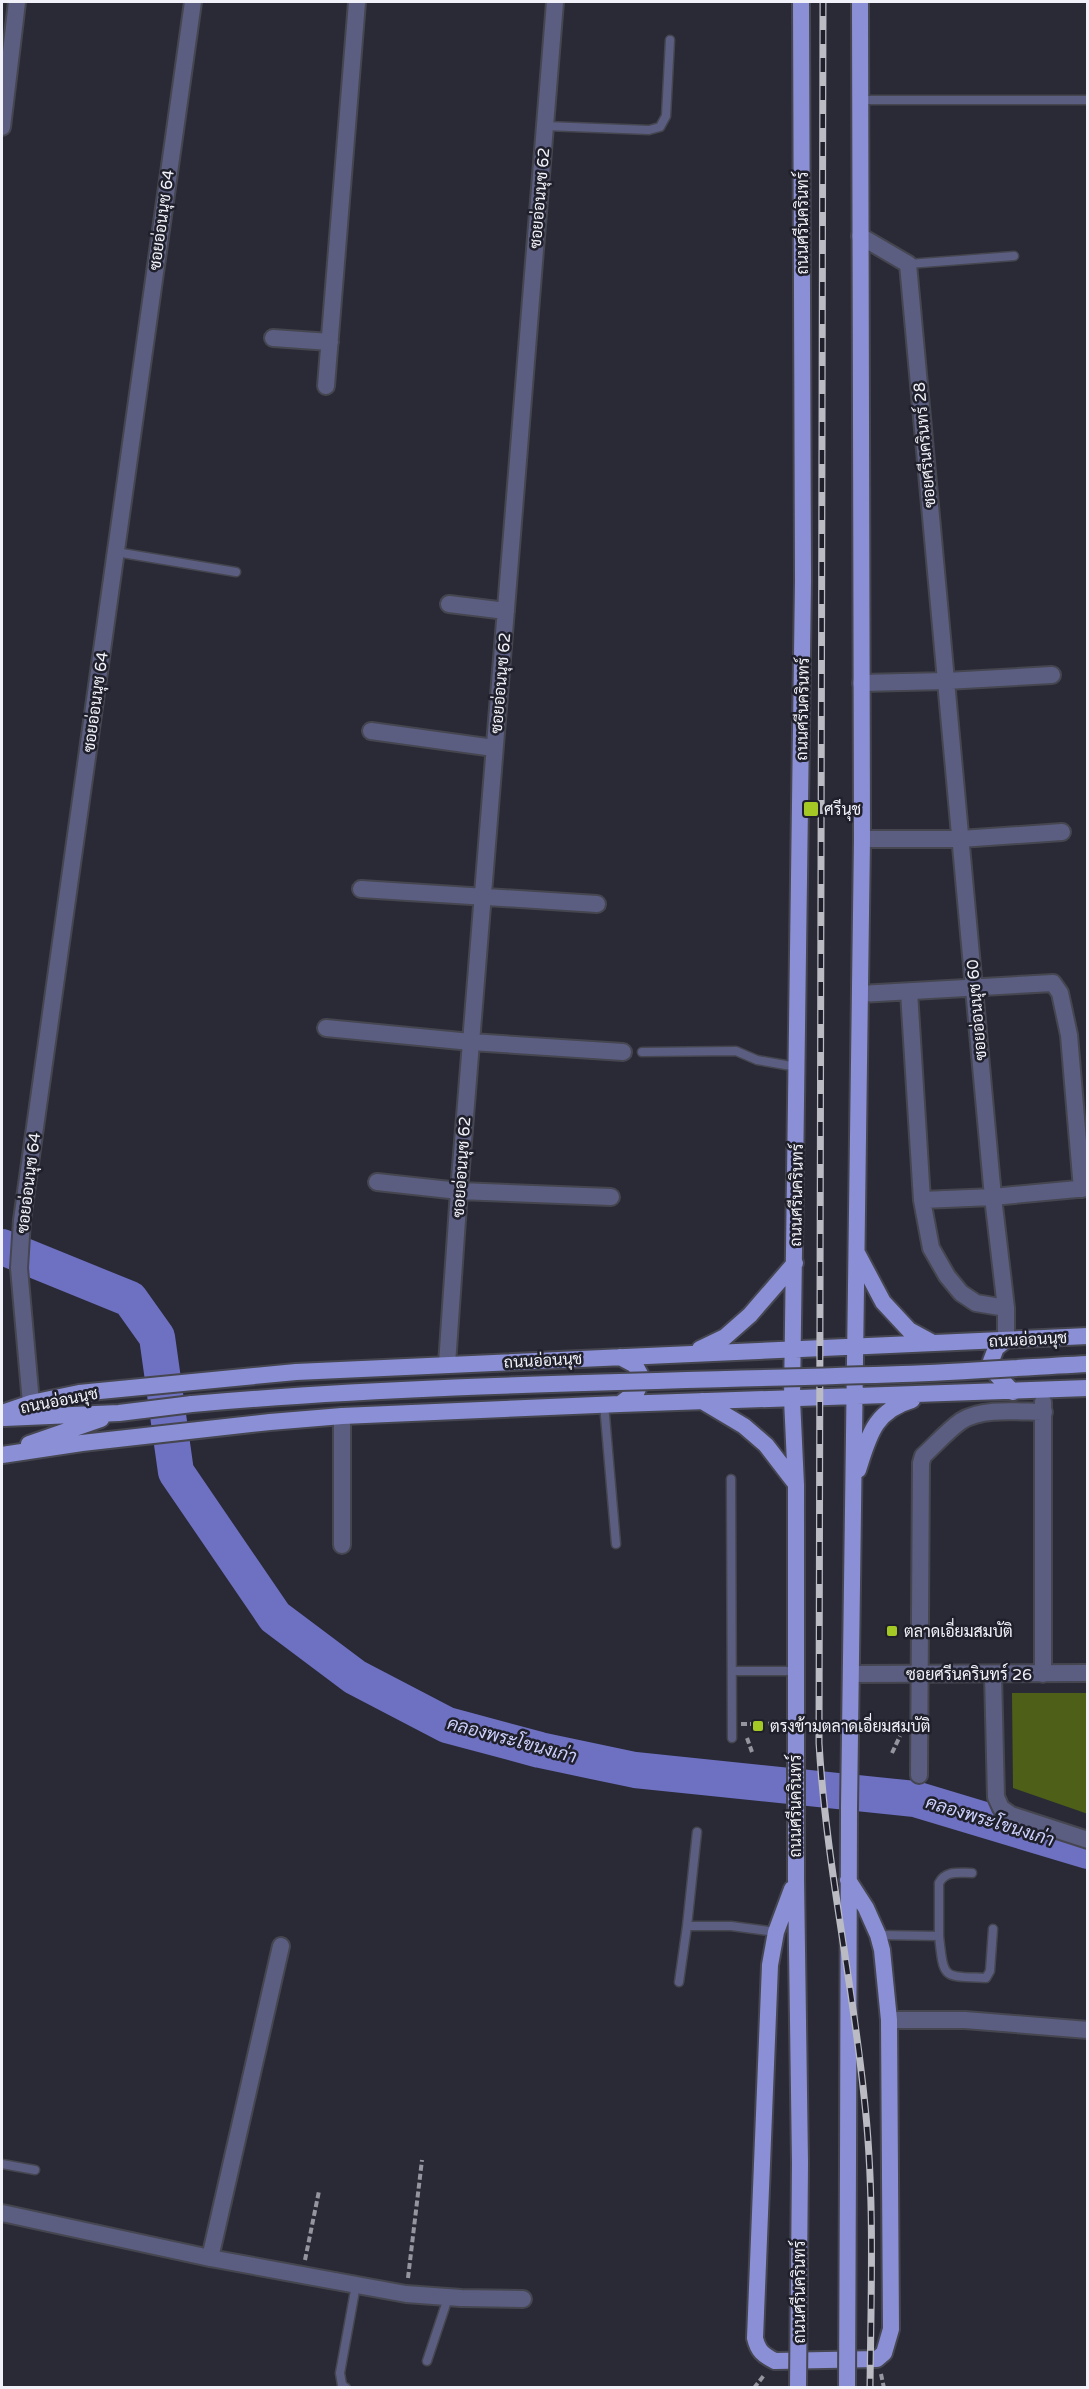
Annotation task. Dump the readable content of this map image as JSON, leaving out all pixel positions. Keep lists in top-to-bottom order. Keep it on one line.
{"streets":{"main road":["ถนนศรีนครินทร์","ถนนอ่อนนุช"],"street":["ซอยอ่อนนุช 62","ซอยอ่อนนุช 64","ซอยศรีนครินทร์ 28","ซอยอ่อนนุช 60","ซอยศรีนครินทร์ 26"]},"crossings":[["ซอยอ่อนนุช 62","ถนนอ่อนนุช"],["ซอยอ่อนนุช 64","ถนนอ่อนนุช"],["ถนนศรีนครินทร์","ถนนอ่อนนุช"],["ซอยศรีนครินทร์ 28","ซอยอ่อนนุช 60"],["ซอยอ่อนนุช 60","ถนนอ่อนนุช"]],"water":["คลองพระโขนงเก่า"],"places":{"transit":["ศรีนุช","ตลาดเอี่ยมสมบัติ","ตรงข้ามตลาดเอี่ยมสมบัติ"]}}
